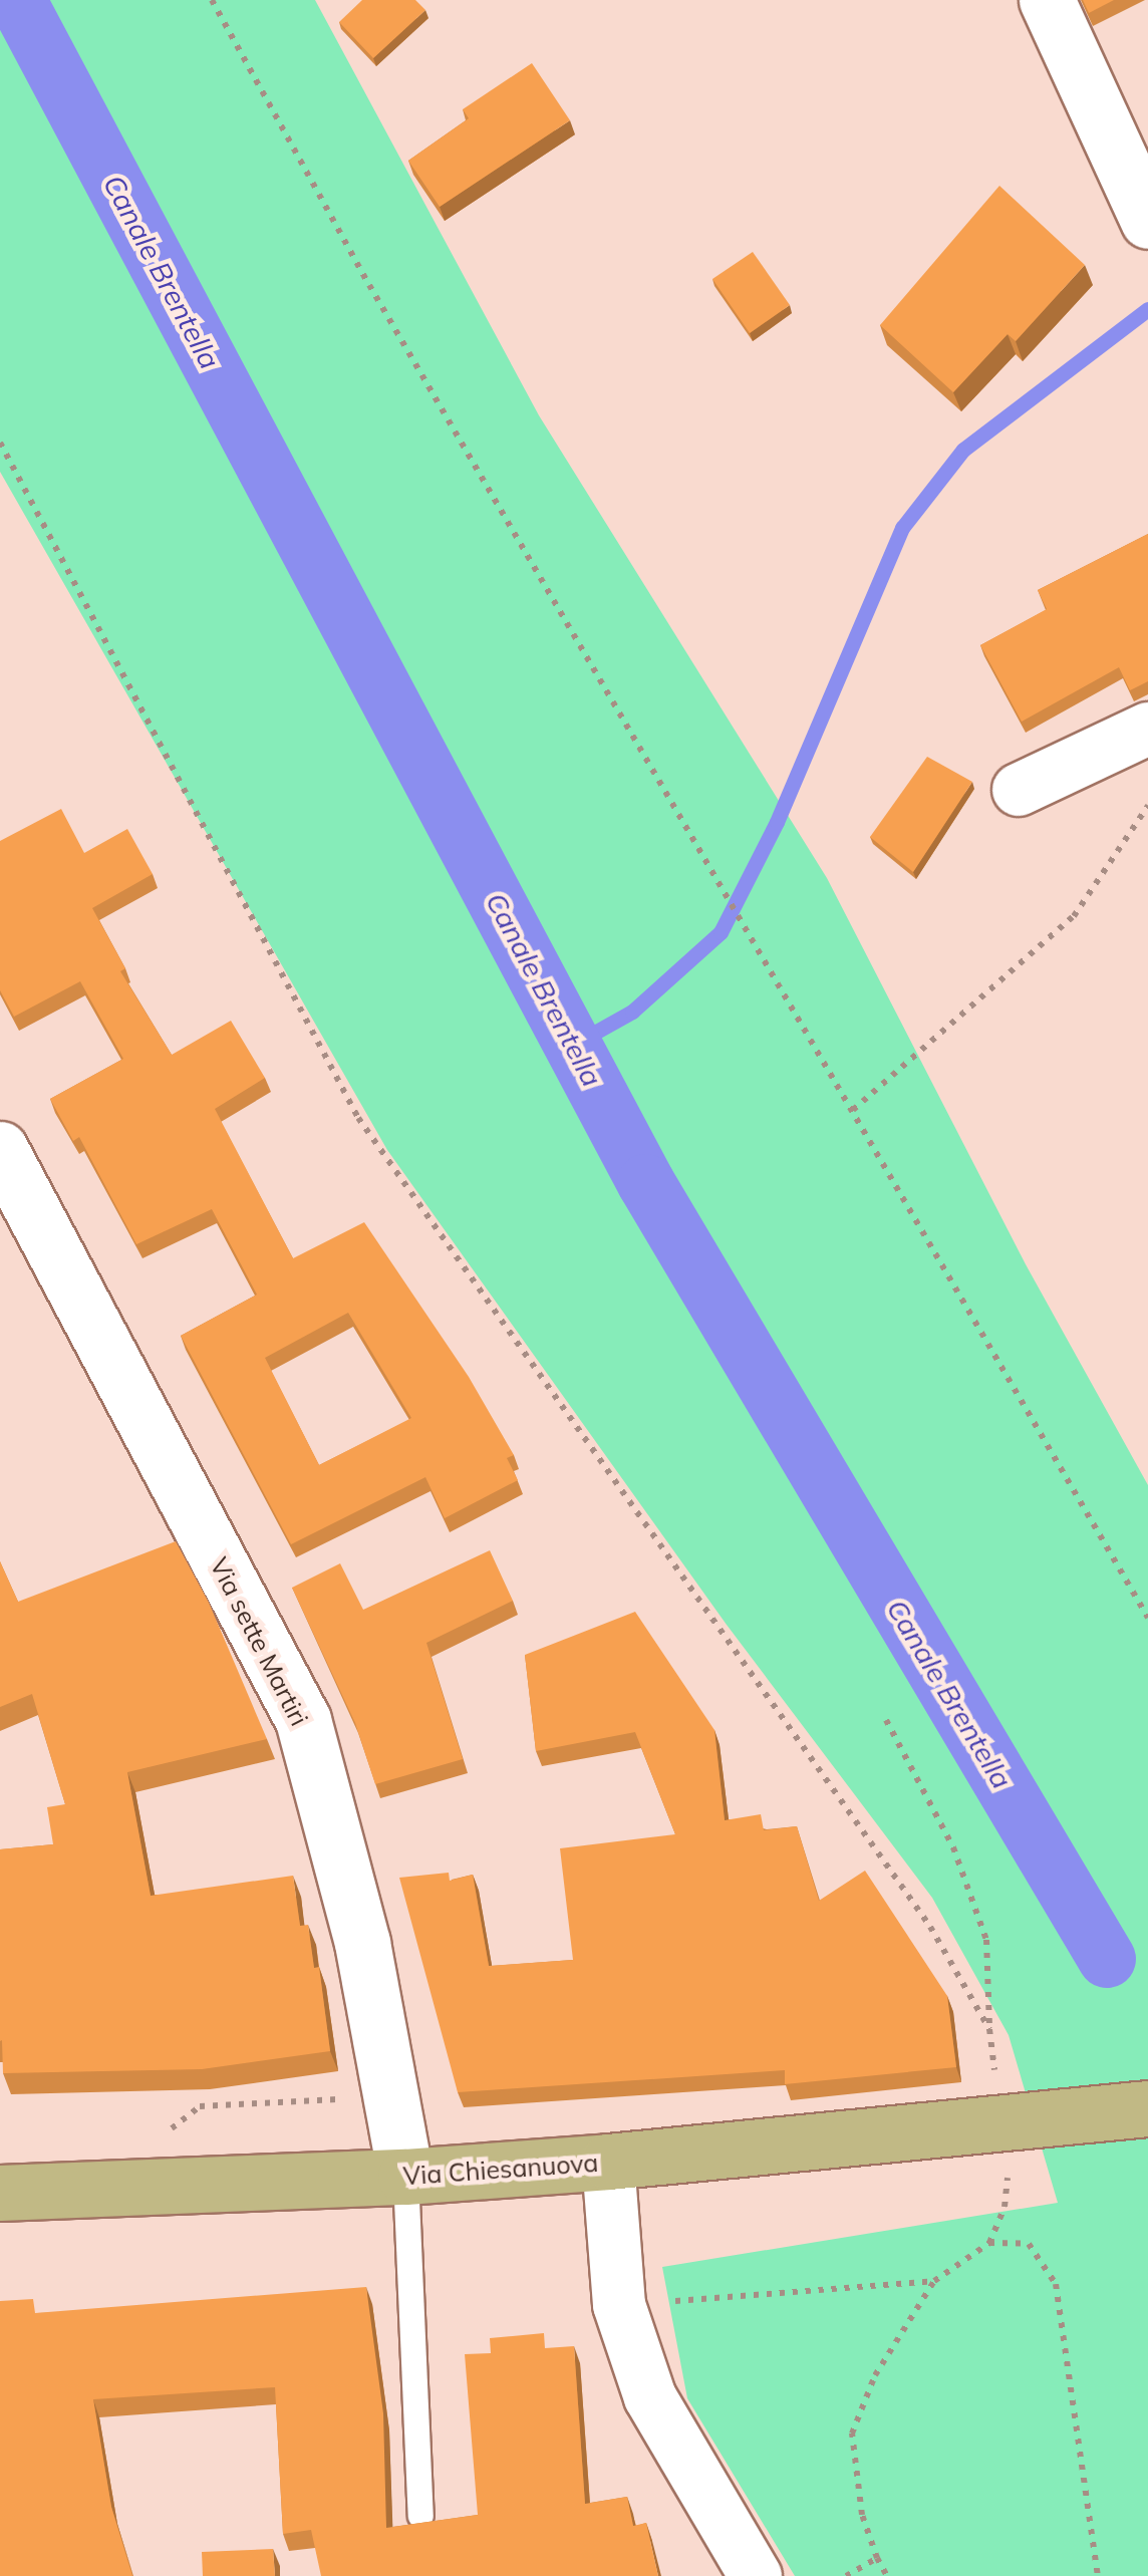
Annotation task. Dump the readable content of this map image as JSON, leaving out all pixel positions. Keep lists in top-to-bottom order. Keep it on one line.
{"streets":{"main road":["Via sette Martiri","Via Chiesanuova"]},"crossings":[["Via sette Martiri","Via Chiesanuova"]],"water":["Canale Brentella"]}
